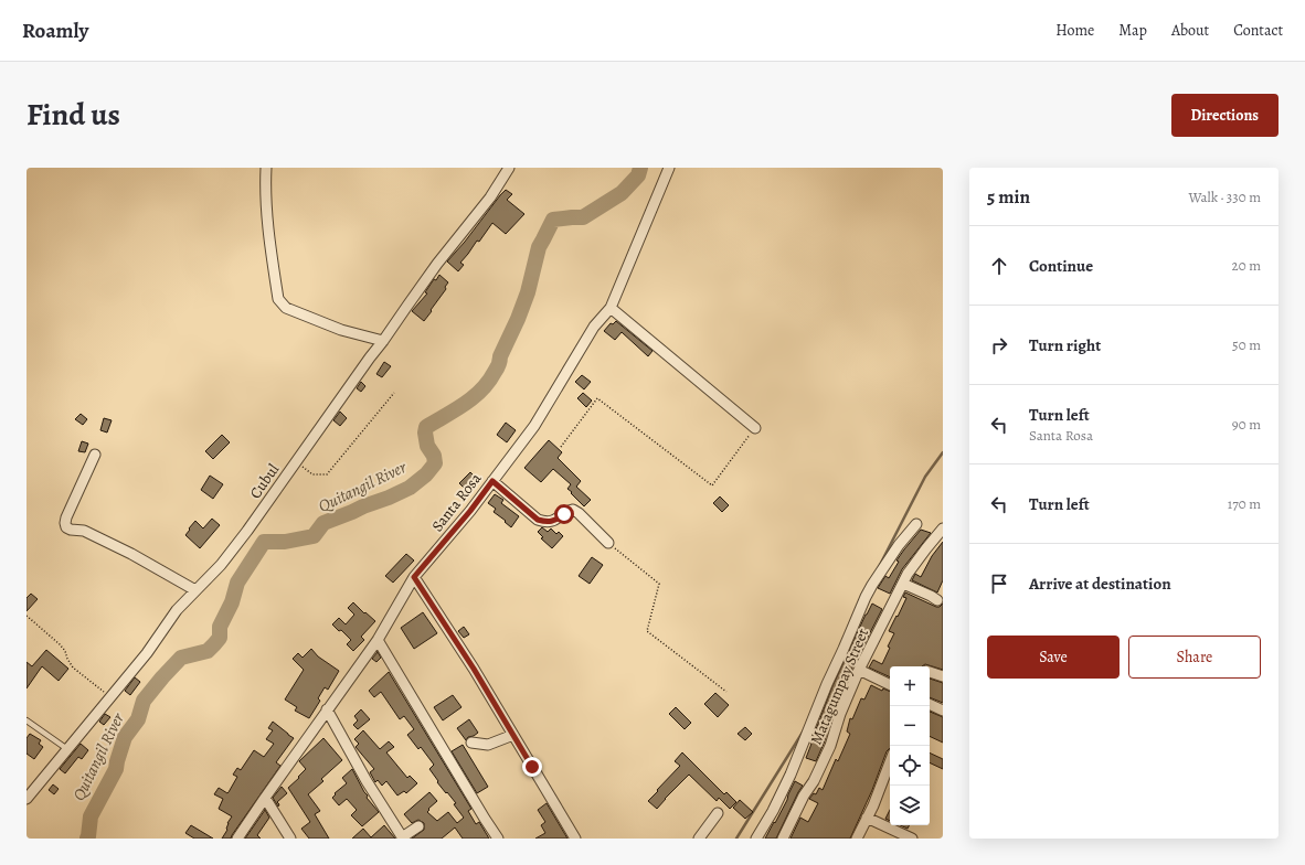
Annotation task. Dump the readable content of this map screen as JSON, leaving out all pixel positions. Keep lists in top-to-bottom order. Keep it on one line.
{"streets":{"street":["Cubul","Santa Rosa","Matagumpay Street"]},"water":["Quitangil River"],"page":{"header":"Roamly","nav":["Home","Map","About","Contact"],"title":"Find us","buttons":["Directions",["Save","Share"]],"heading":["5 min","Walk · 330 m"],"list":[["Continue","20 m"],["Turn right","50 m"],["Turn left","Santa Rosa","90 m"],["Turn left","170 m"],"Arrive at destination"],"map_buttons":["+","−"]}}
